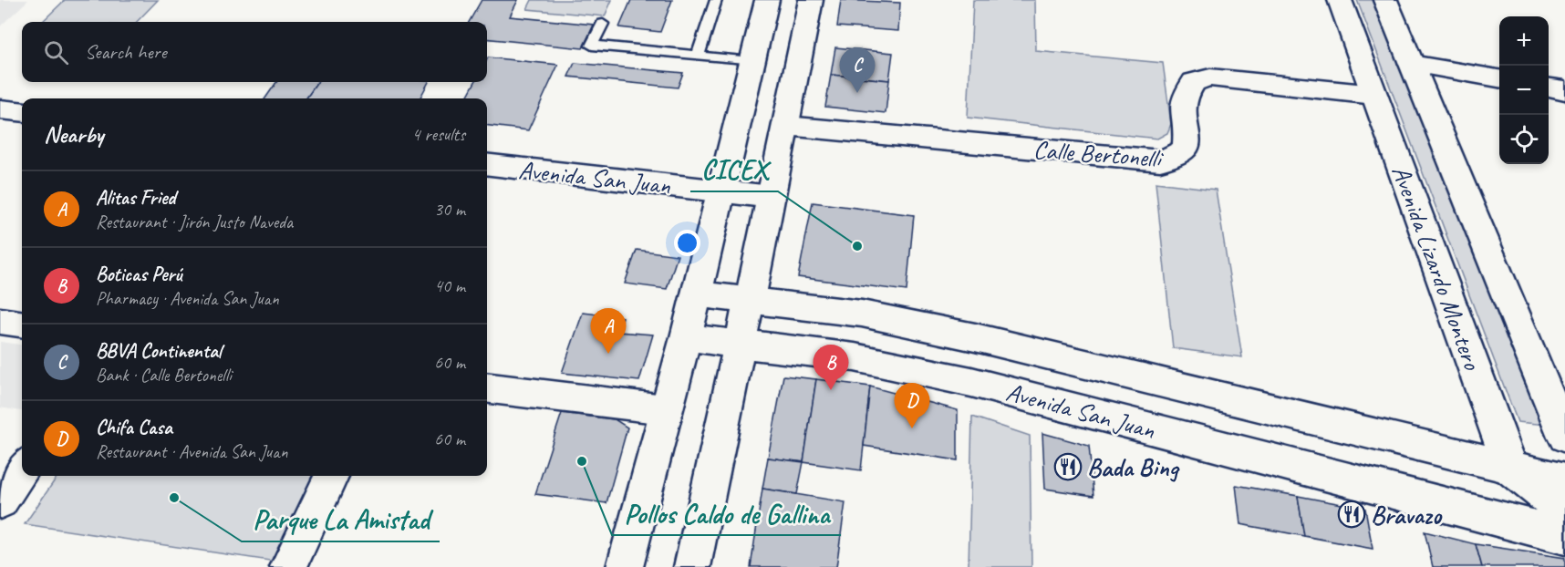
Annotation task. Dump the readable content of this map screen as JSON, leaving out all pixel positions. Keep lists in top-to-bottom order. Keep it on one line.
{"streets":{"main road":["Calle Bertonelli","Avenida San Juan","Avenida Lizardo Montero"]},"crossings":[["Calle Bertonelli","Avenida Lizardo Montero"],["Avenida San Juan","Avenida Lizardo Montero"]],"places":{"other":["CICEX","Pollos Caldo de Gallina","Parque La Amistad"],"restaurant":["Bada Bing","Bravazo"]},"page":{"map_buttons":["+","−"],"search":"Search here","pins":["C","A","B","D"],"heading":["Nearby","4 results"],"list":[{"mark":"A","name":"Alitas Fried","note":"Restaurant · Jirón Justo Naveda","value":"30 m"},{"mark":"B","name":"Boticas Perú","note":"Pharmacy · Avenida San Juan","value":"40 m"},{"mark":"C","name":"BBVA Continental","note":"Bank · Calle Bertonelli","value":"60 m"},{"mark":"D","name":"Chifa Casa","note":"Restaurant · Avenida San Juan","value":"60 m"}]}}
